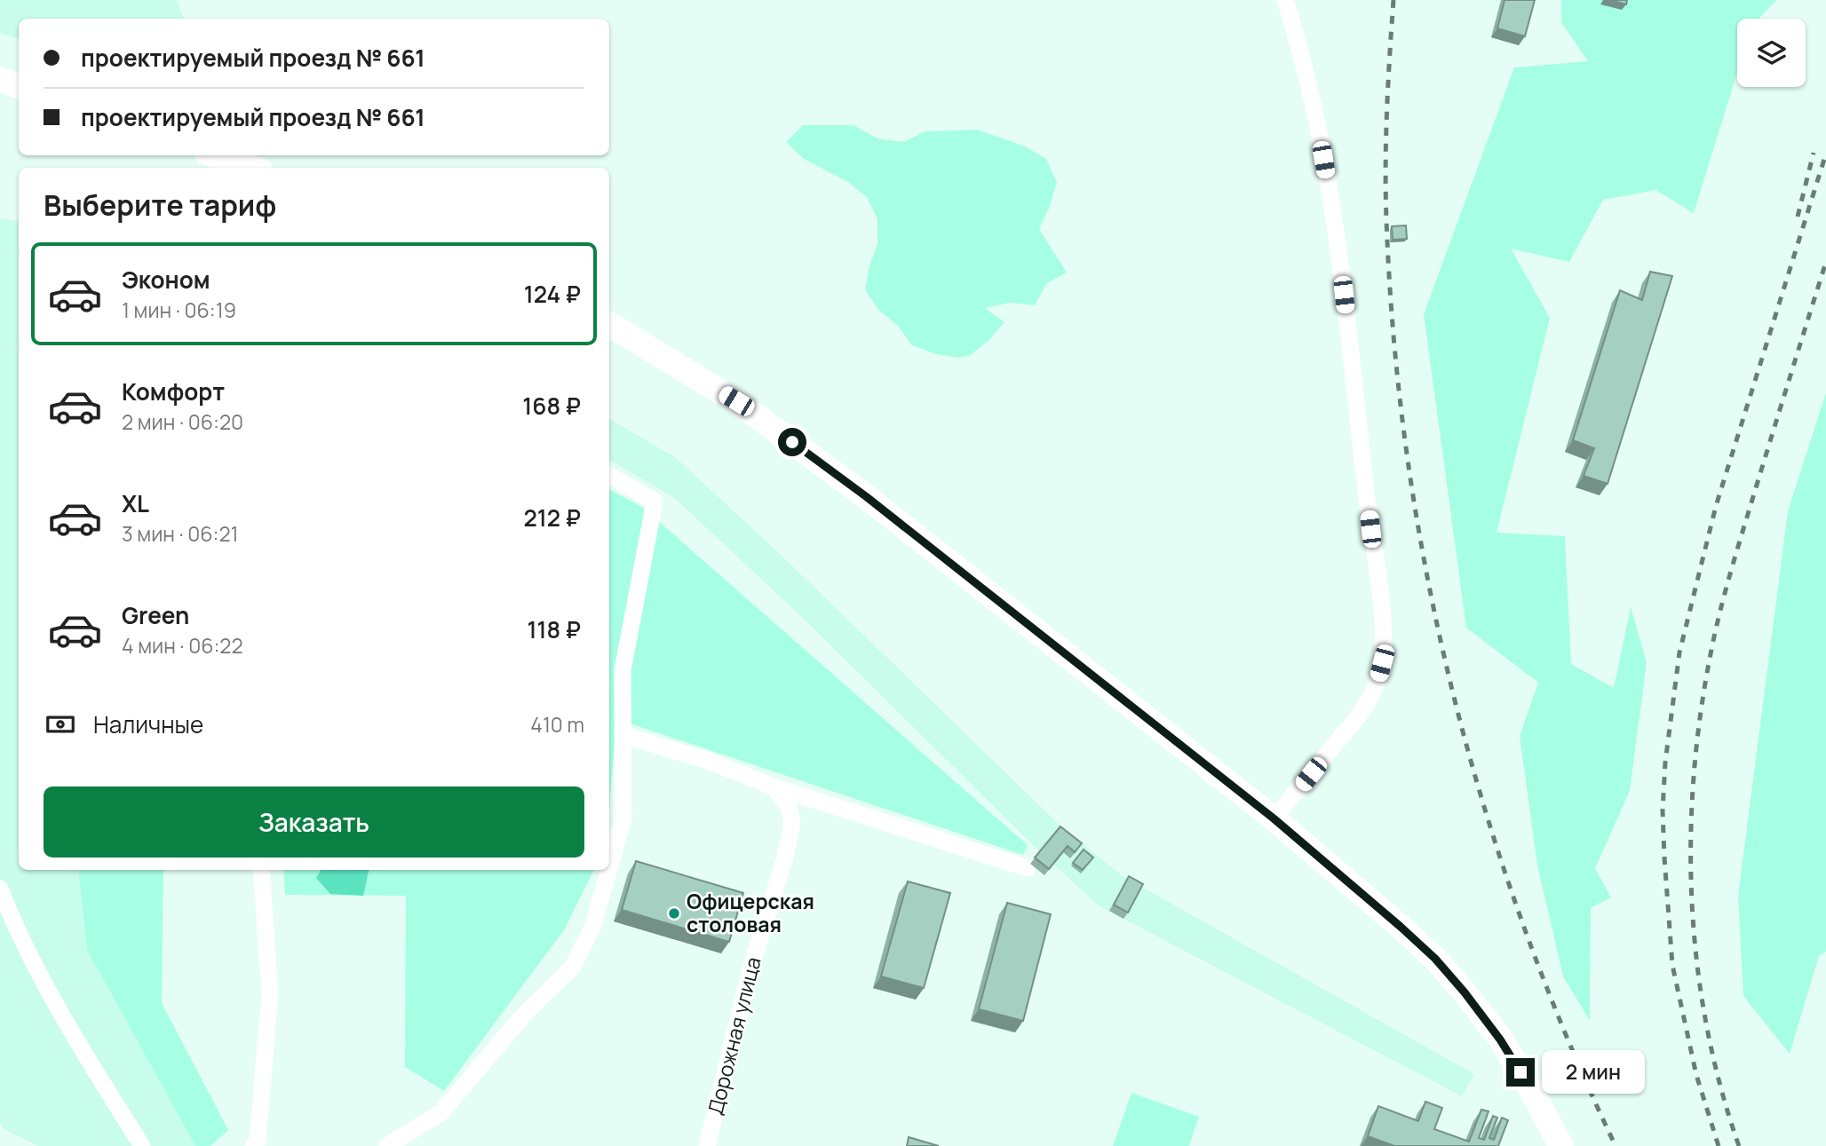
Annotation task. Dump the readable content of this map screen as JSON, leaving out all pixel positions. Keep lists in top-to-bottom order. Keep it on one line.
{"streets":{"street":["Дорожная улица"]},"places":["Офицерская столовая"],"page":{"banner":["проектируемый проезд № 661","проектируемый проезд № 661"],"heading":"Выберите тариф","list":[{"name":"Эконом","note":"1 мин · 06:19","value":"124 ₽"},{"name":"Комфорт","note":"2 мин · 06:20","value":"168 ₽"},{"name":"XL","note":"3 мин · 06:21","value":"212 ₽"},{"name":"Green","note":"4 мин · 06:22","value":"118 ₽"}],"pay":["Наличные","410 m"],"buttons":"Заказать","bubble":"2 мин"}}
